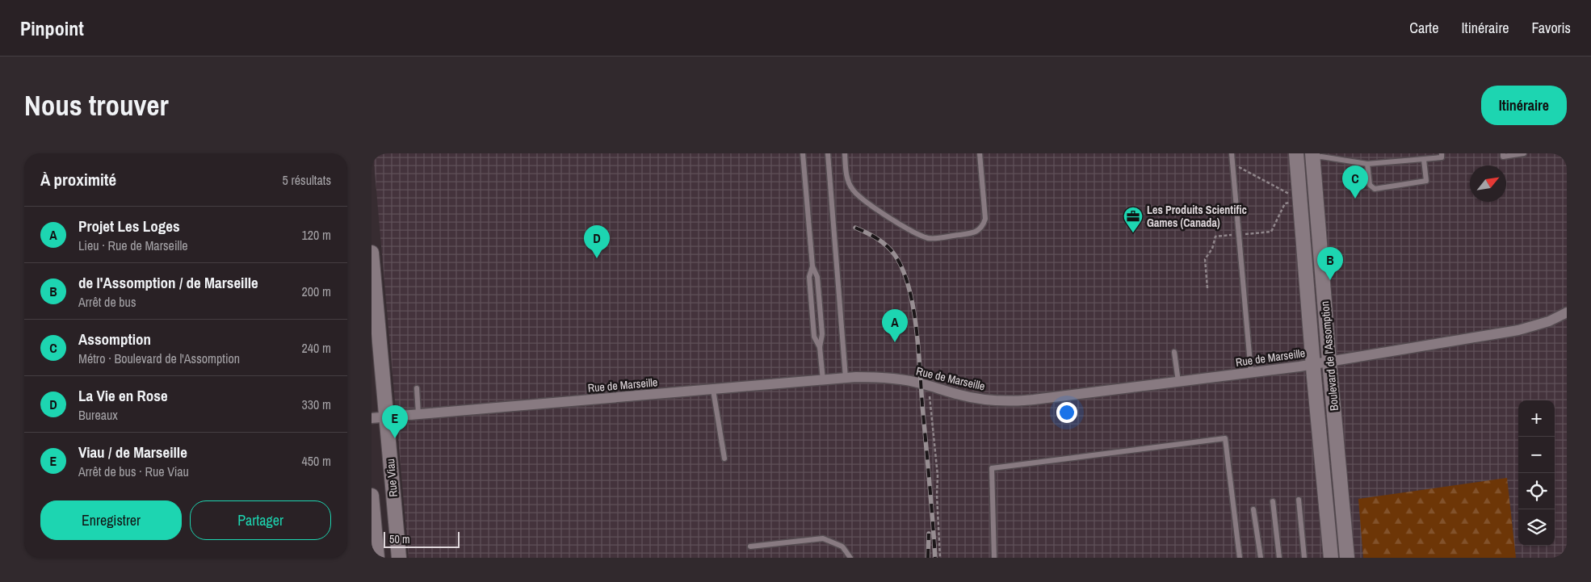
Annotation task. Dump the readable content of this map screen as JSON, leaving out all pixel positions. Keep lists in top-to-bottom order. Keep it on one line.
{"streets":{"street":["Boulevard de l'Assomption","Rue de Marseille","Rue Viau"]},"crossings":[["Boulevard de l'Assomption","Rue de Marseille"],["Rue de Marseille","Rue Viau"]],"places":{"office":["Les Produits Scientific Games (Canada)"]},"scale_bar":"50 m","north":"top right","page":{"header":"Pinpoint","nav":["Carte","Itinéraire","Favoris"],"buttons":["Itinéraire",["Enregistrer","Partager"]],"title":"Nous trouver","heading":["À proximité","5 résultats"],"pins":["C","D","B","A","E"],"list":[{"mark":"A","name":"Projet Les Loges","note":"Lieu · Rue de Marseille","value":"120 m"},{"mark":"B","name":"de l'Assomption / de Marseille","note":"Arrêt de bus","value":"200 m"},{"mark":"C","name":"Assomption","note":"Métro · Boulevard de l'Assomption","value":"240 m"},{"mark":"D","name":"La Vie en Rose","note":"Bureaux","value":"330 m"},{"mark":"E","name":"Viau / de Marseille","note":"Arrêt de bus · Rue Viau","value":"450 m"}],"map_buttons":["+","−"],"scale":"50 m"}}
